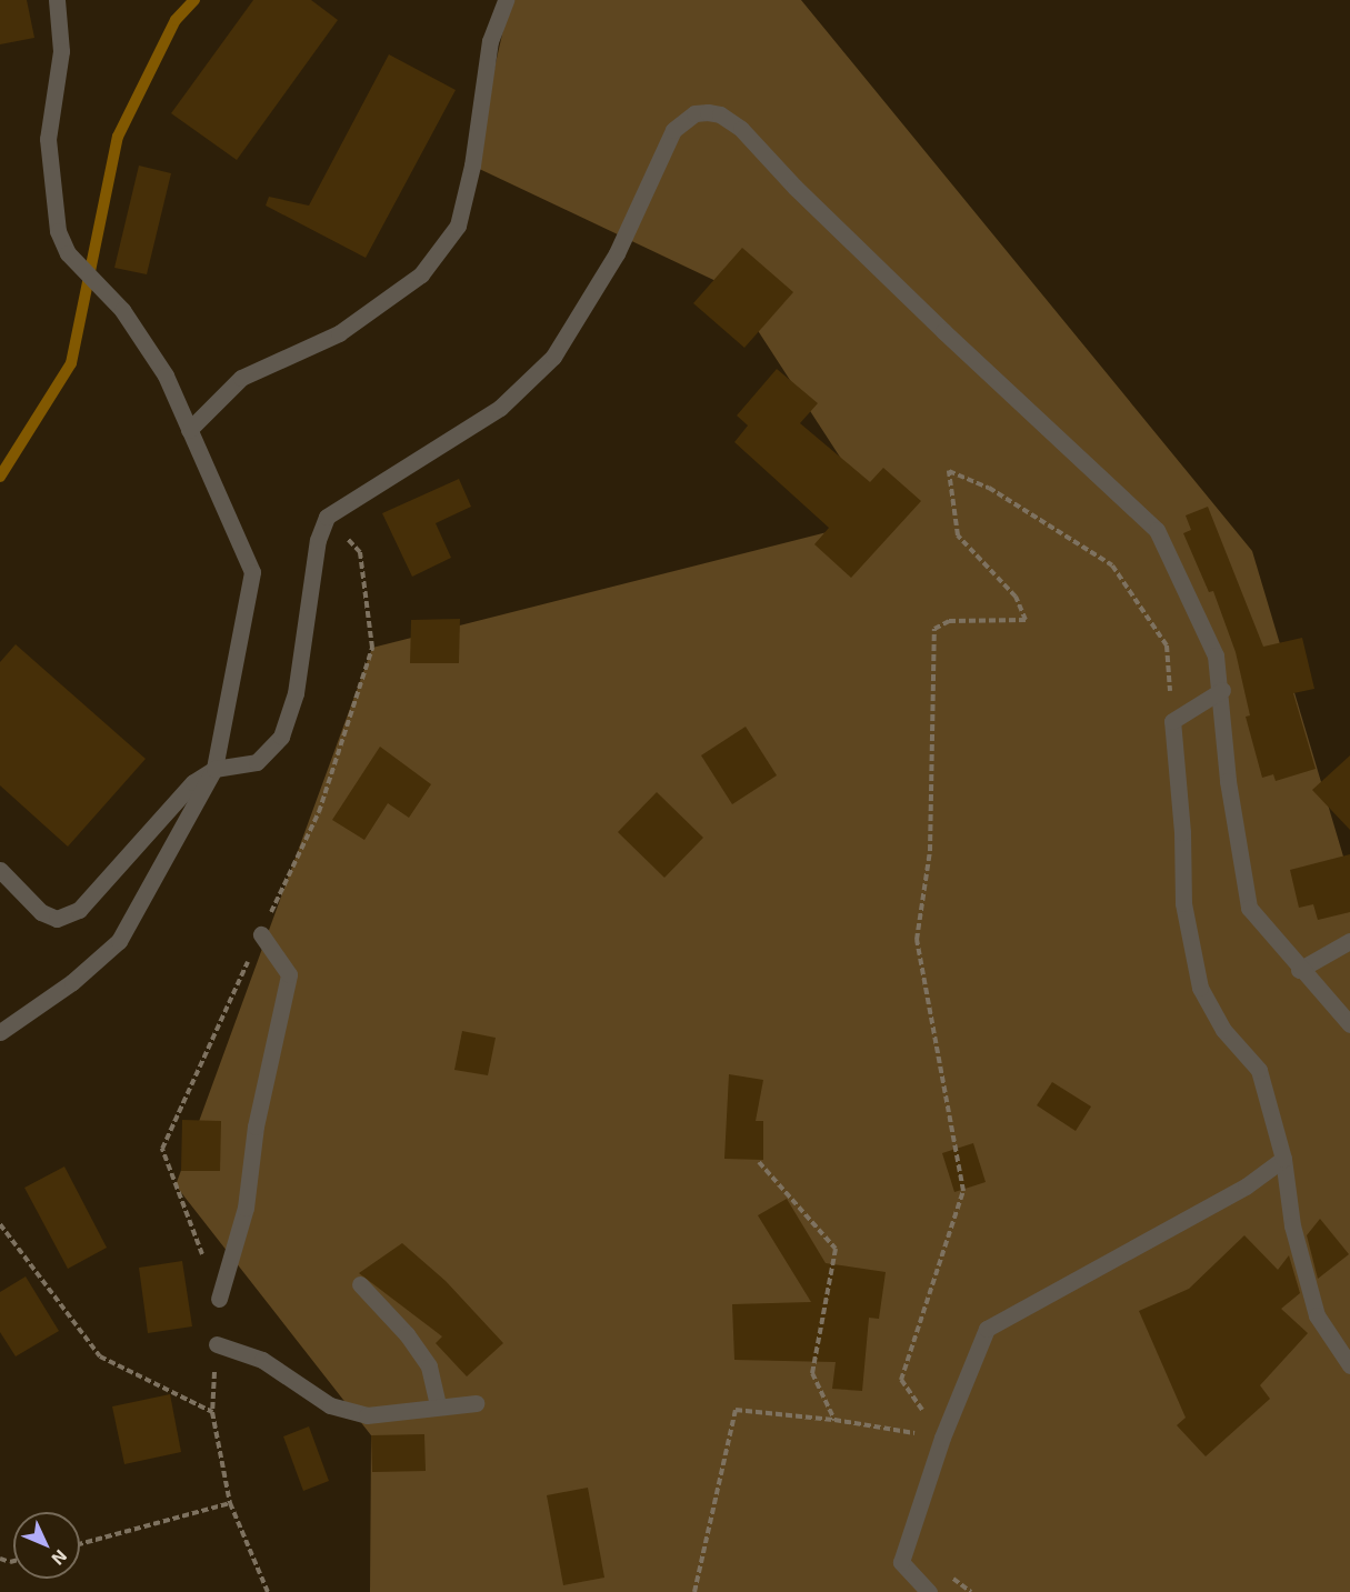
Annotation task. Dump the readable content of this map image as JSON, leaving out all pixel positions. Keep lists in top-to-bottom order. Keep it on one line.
{"north":"bottom right"}
